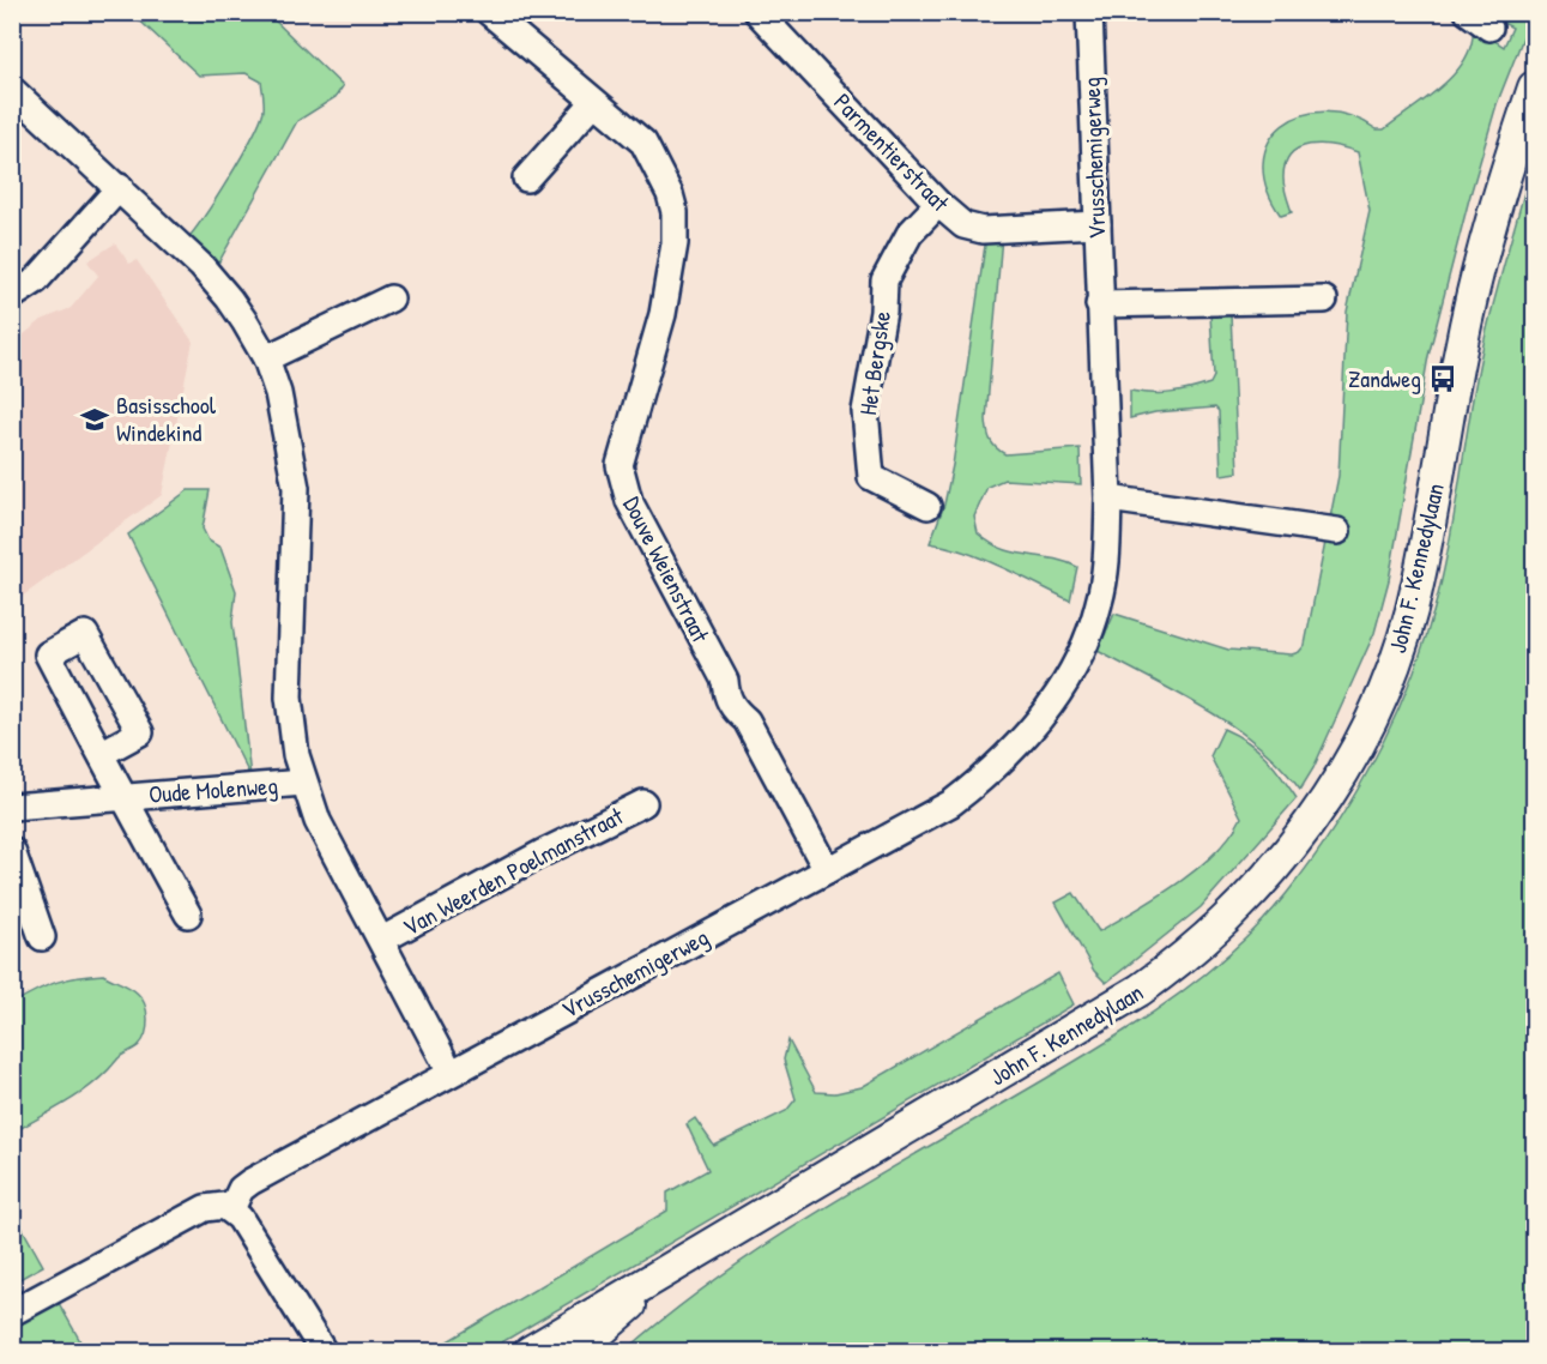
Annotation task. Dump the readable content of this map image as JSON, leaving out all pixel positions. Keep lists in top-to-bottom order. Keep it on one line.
{"streets":{"street":["Parmentierstraat","Vrusschemigerweg","Het Bergske","John F. Kennedylaan","Douve Weienstraat","Oude Molenweg","Van Weerden Poelmanstraat"]},"crossings":[["Parmentierstraat","Vrusschemigerweg"],["Parmentierstraat","Het Bergske"],["Vrusschemigerweg","Douve Weienstraat"],["Vrusschemigerweg","Van Weerden Poelmanstraat"],["Oude Molenweg","Van Weerden Poelmanstraat"]],"places":{"bus stop":["Zandweg"],"school or university":["Basisschool Windekind"]}}
